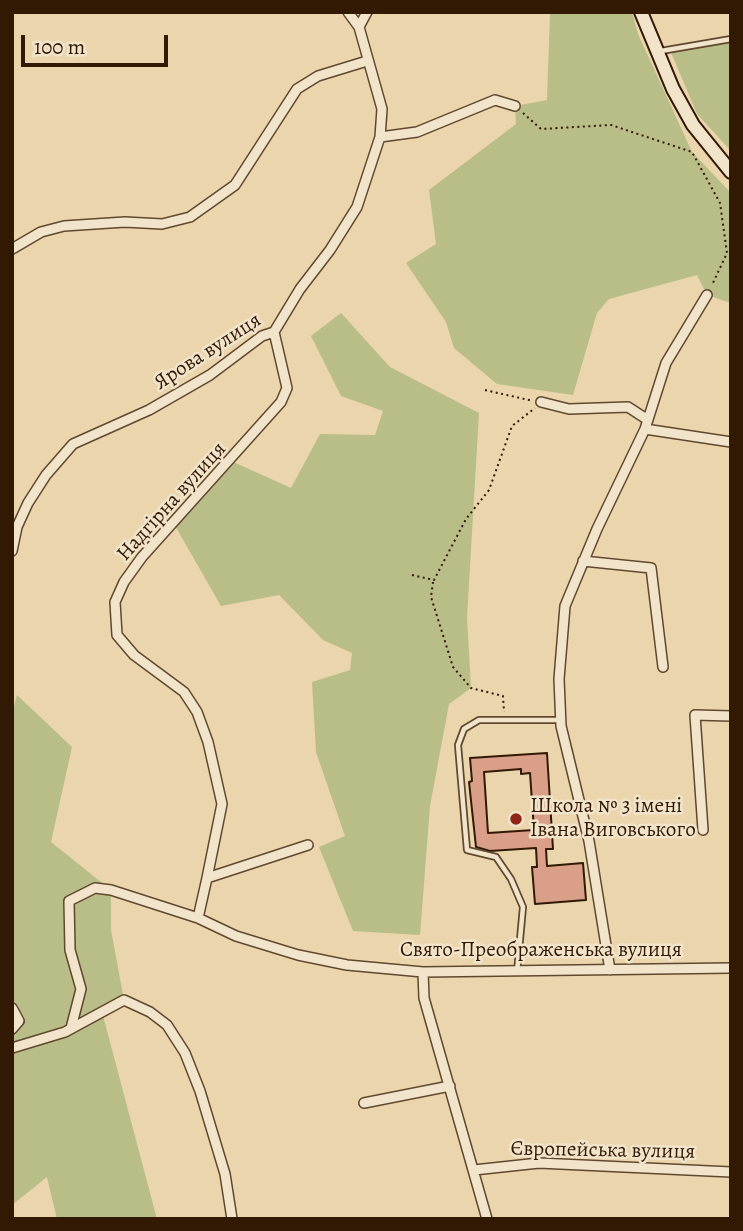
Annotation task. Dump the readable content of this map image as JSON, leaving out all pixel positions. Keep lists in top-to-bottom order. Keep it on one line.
{"streets":{"street":["Ярова вулиця","Надгірна вулиця","Свято-Преображенська вулиця","Європейська вулиця"]},"crossings":[["Ярова вулиця","Надгірна вулиця"],["Надгірна вулиця","Свято-Преображенська вулиця"]],"places":["Школа № 3 імені Івана Виговського"],"scale_bar":"100 m"}
